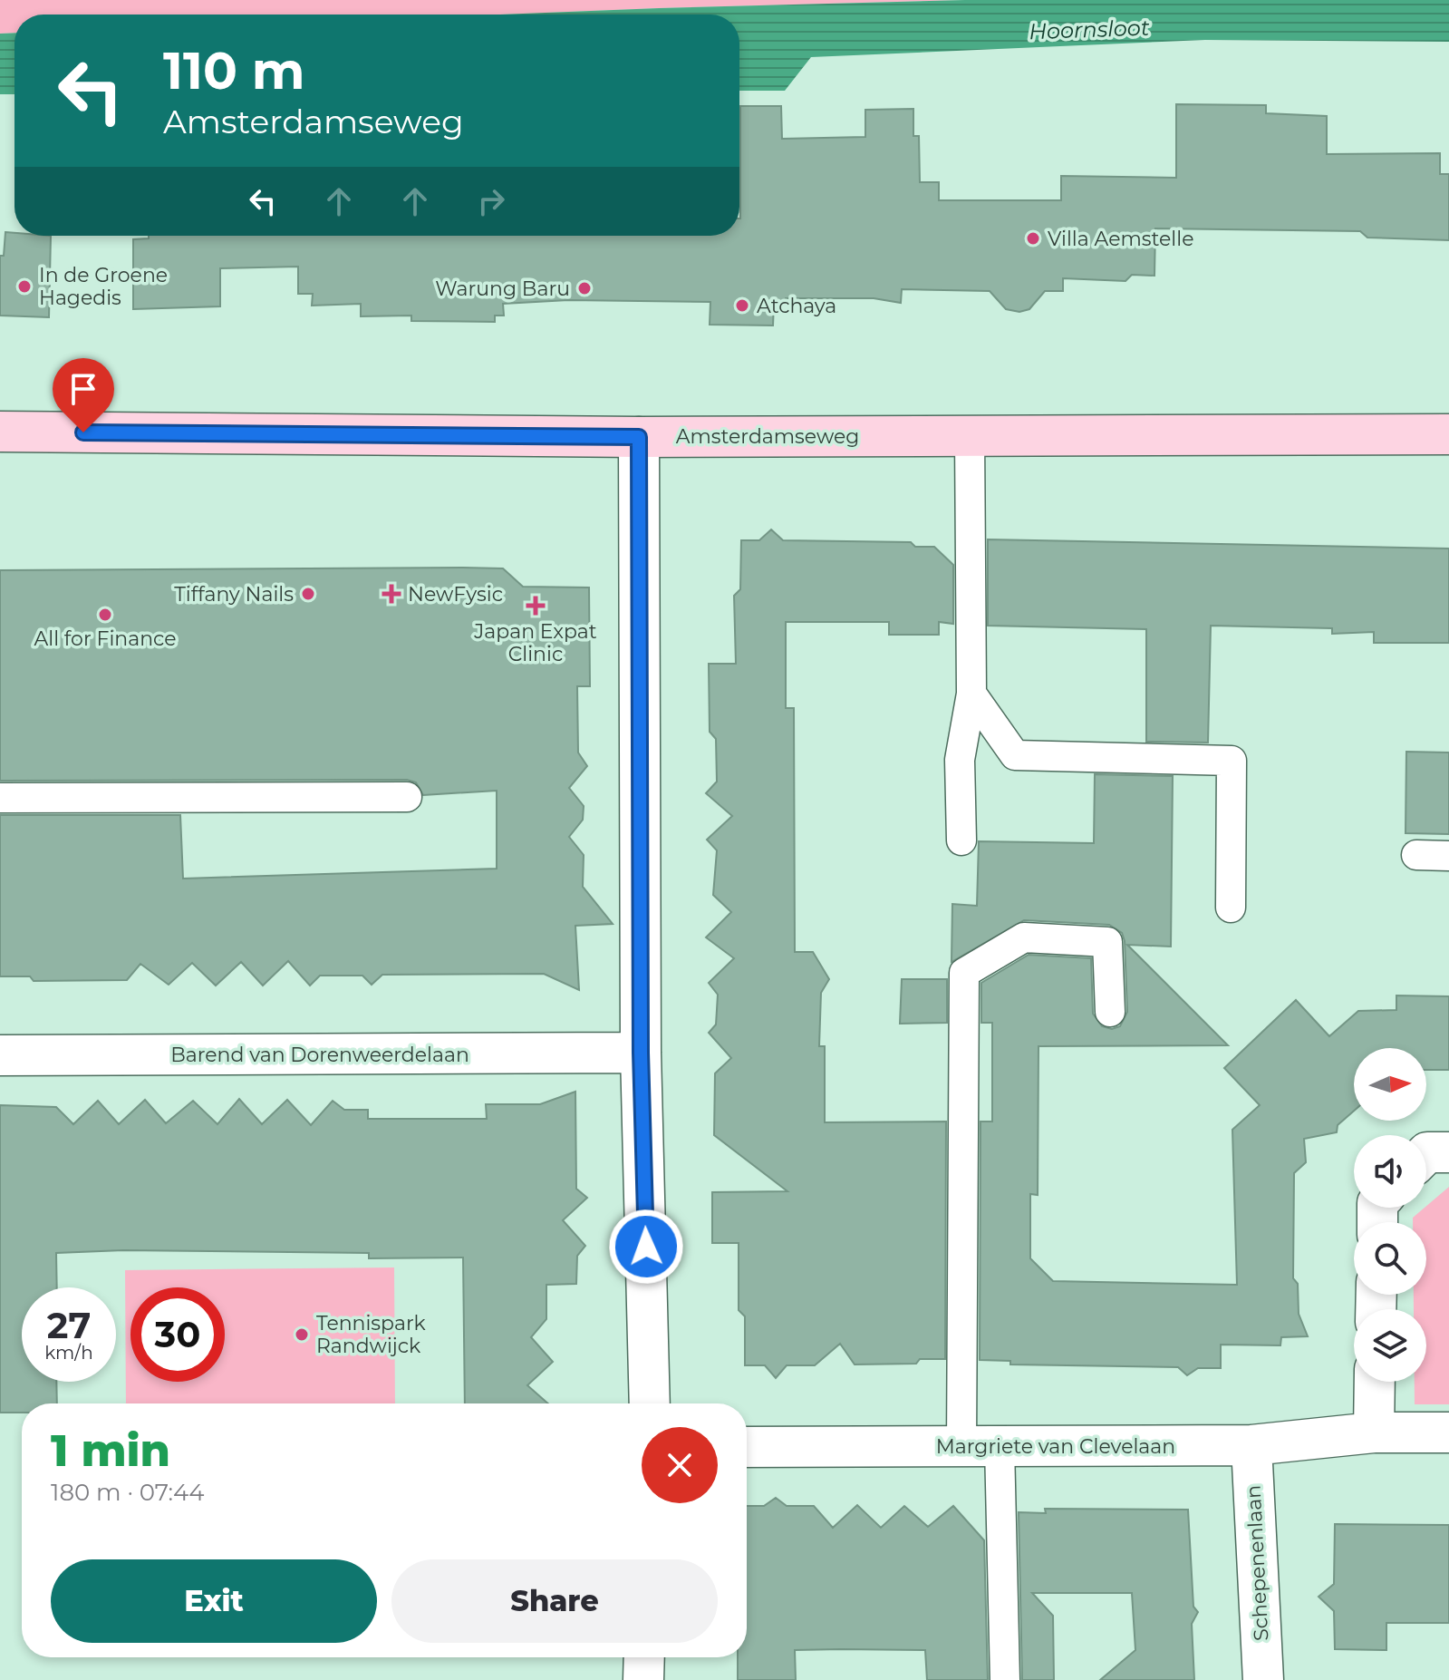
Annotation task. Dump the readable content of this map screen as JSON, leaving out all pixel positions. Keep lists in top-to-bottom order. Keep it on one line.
{"streets":{"main road":["Amsterdamseweg"],"street":["Barend van Dorenweerdelaan","Margriete van Clevelaan","Schepenenlaan"]},"crossings":[["Margriete van Clevelaan","Schepenenlaan"]],"water":["Hoornsloot"],"places":{"other":["Villa Aemstelle","In de Groene Hagedis","Warung Baru","Atchaya","Tiffany Nails","All for Finance","Tennispark Randwijck"],"health":["NewFysic","Japan Expat Clinic"]},"north":"right","page":{"turn":["110 m","Amsterdamseweg"],"speed":"27 km/h","limit":"30","heading":["1 min","180 m · 07:44"],"buttons":["Exit","Share"]}}
